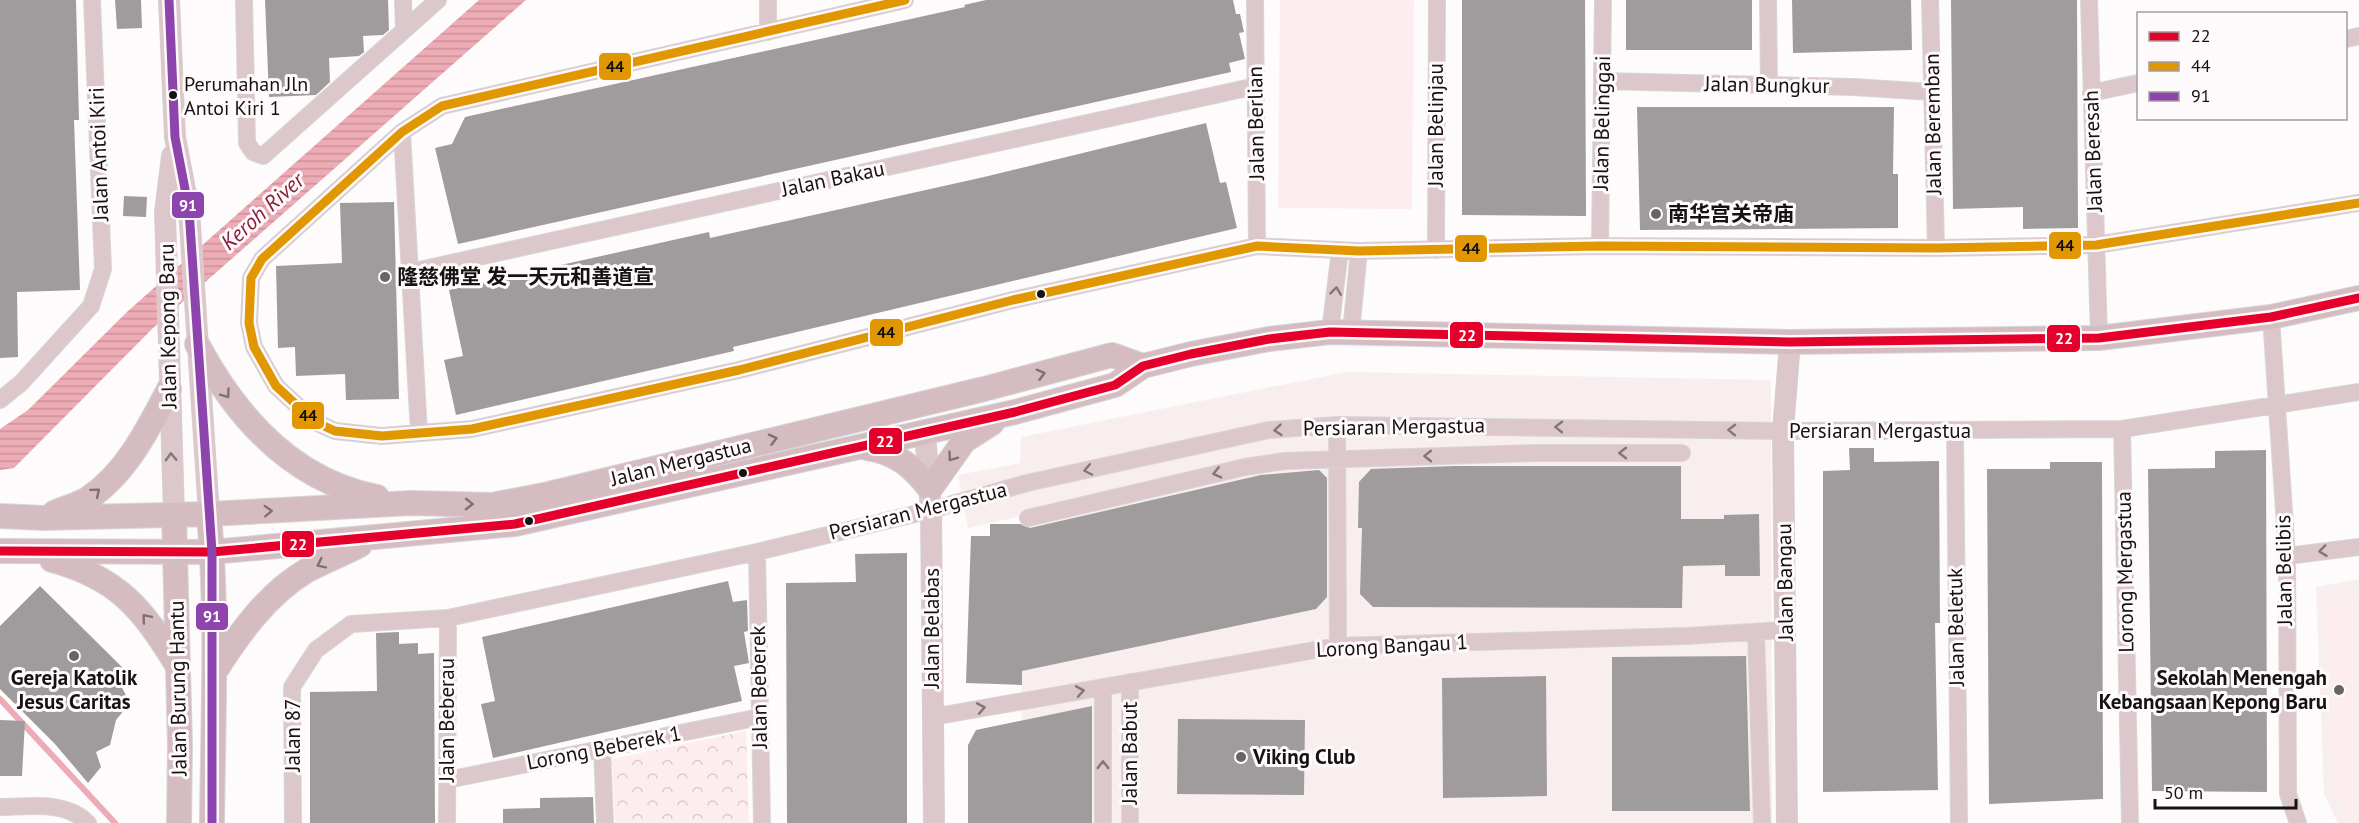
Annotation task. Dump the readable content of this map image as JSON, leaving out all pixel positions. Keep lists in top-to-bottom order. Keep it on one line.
{"streets":{"main road":["Jalan Mergastua","Jalan Burung Hantu"],"street":["Jalan Bungkur","Jalan Berlian","Jalan Belinggai","Jalan Beremban","Jalan Belinjau","Jalan Beresah","Jalan Antoi Kiri","Jalan Bakau","Jalan Kepong Baru","Persiaran Mergastua","Jalan Belibis","Lorong Mergastua","Jalan Bangau","Jalan Beletuk","Jalan Belabas","Lorong Bangau 1","Jalan Beberek","Jalan Beberau","Jalan 87","Lorong Beberek 1","Jalan Babut"]},"crossings":[["Jalan Bungkur","Jalan Belinggai"],["Jalan Bungkur","Jalan Beremban"],["Jalan Berlian","Jalan Bakau"],["Jalan Beresah","Jalan Mergastua"],["Jalan Kepong Baru","Jalan Mergastua"],["Jalan Kepong Baru","Jalan Burung Hantu"],["Persiaran Mergastua","Jalan Belibis"],["Persiaran Mergastua","Lorong Mergastua"],["Persiaran Mergastua","Jalan Bangau"],["Persiaran Mergastua","Jalan Beletuk"],["Persiaran Mergastua","Jalan Belabas"],["Persiaran Mergastua","Jalan Beberek"],["Persiaran Mergastua","Jalan Beberau"],["Persiaran Mergastua","Jalan 87"],["Jalan Mergastua","Jalan Belibis"],["Jalan Mergastua","Jalan Bangau"],["Jalan Mergastua","Jalan Belabas"],["Jalan Mergastua","Jalan Burung Hantu"],["Jalan Bangau","Lorong Bangau 1"],["Jalan Belabas","Lorong Bangau 1"],["Lorong Bangau 1","Jalan Babut"],["Jalan Beberek","Lorong Beberek 1"],["Jalan Beberau","Jalan 87"],["Jalan Beberau","Lorong Beberek 1"]],"one_way":["Persiaran Mergastua"],"water":["Keroh River"],"places":["Perumahan Jln Antoi Kiri 1","南华宫关帝庙","隆慈佛堂 发一天元和善道宣","Gereja Katolik Jesus Caritas","Sekolah Menengah Kebangsaan Kepong Baru","Viking Club"],"lines":["transit line 44","transit line 91","transit line 22"],"legend":["22","44","91"],"scale_bar":"50 m"}
